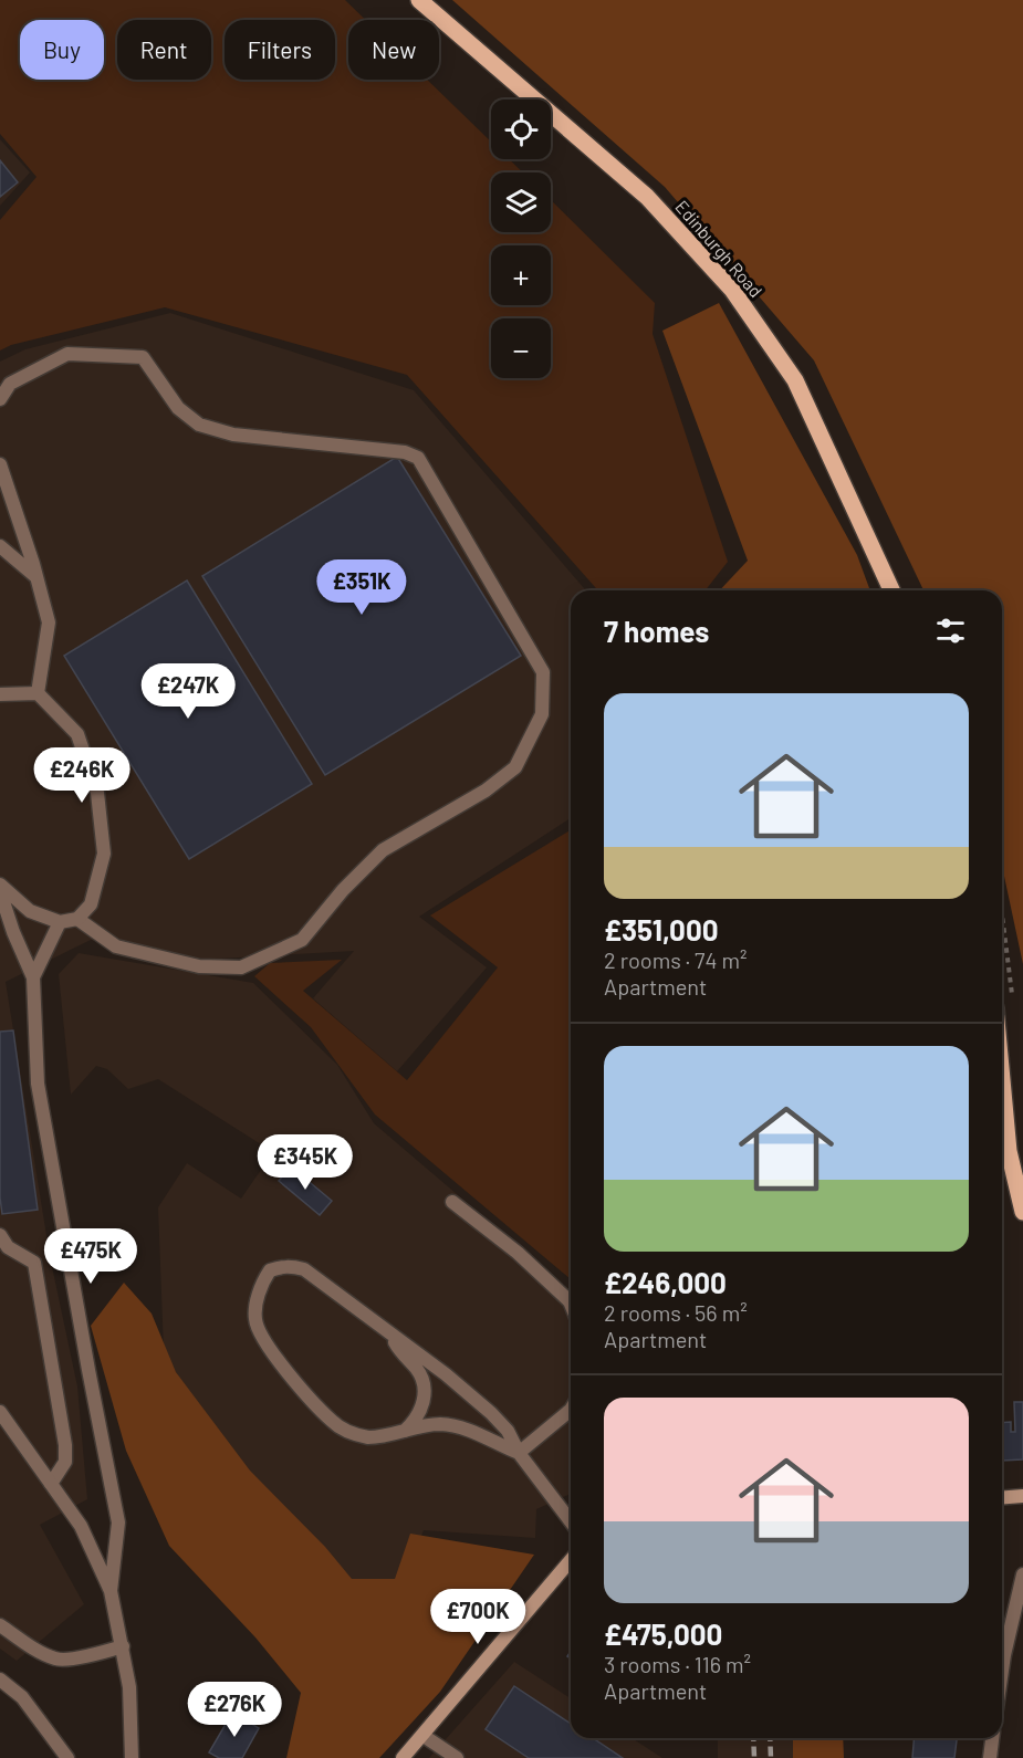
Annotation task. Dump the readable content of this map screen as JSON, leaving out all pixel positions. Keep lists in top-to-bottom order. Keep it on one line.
{"streets":{"main road":["Edinburgh Road"]},"page":{"chip":["Buy","Rent","Filters","New"],"map_buttons":["+","−"],"price":["£351K","£247K","£246K","£345K","£475K","£700K","£276K"],"heading":"7 homes","list":[{"name":"£351,000","note":"2 rooms · 74 m² · Apartment"},{"name":"£246,000","note":"2 rooms · 56 m² · Apartment"},{"name":"£475,000","note":"3 rooms · 116 m² · Apartment"}]}}
